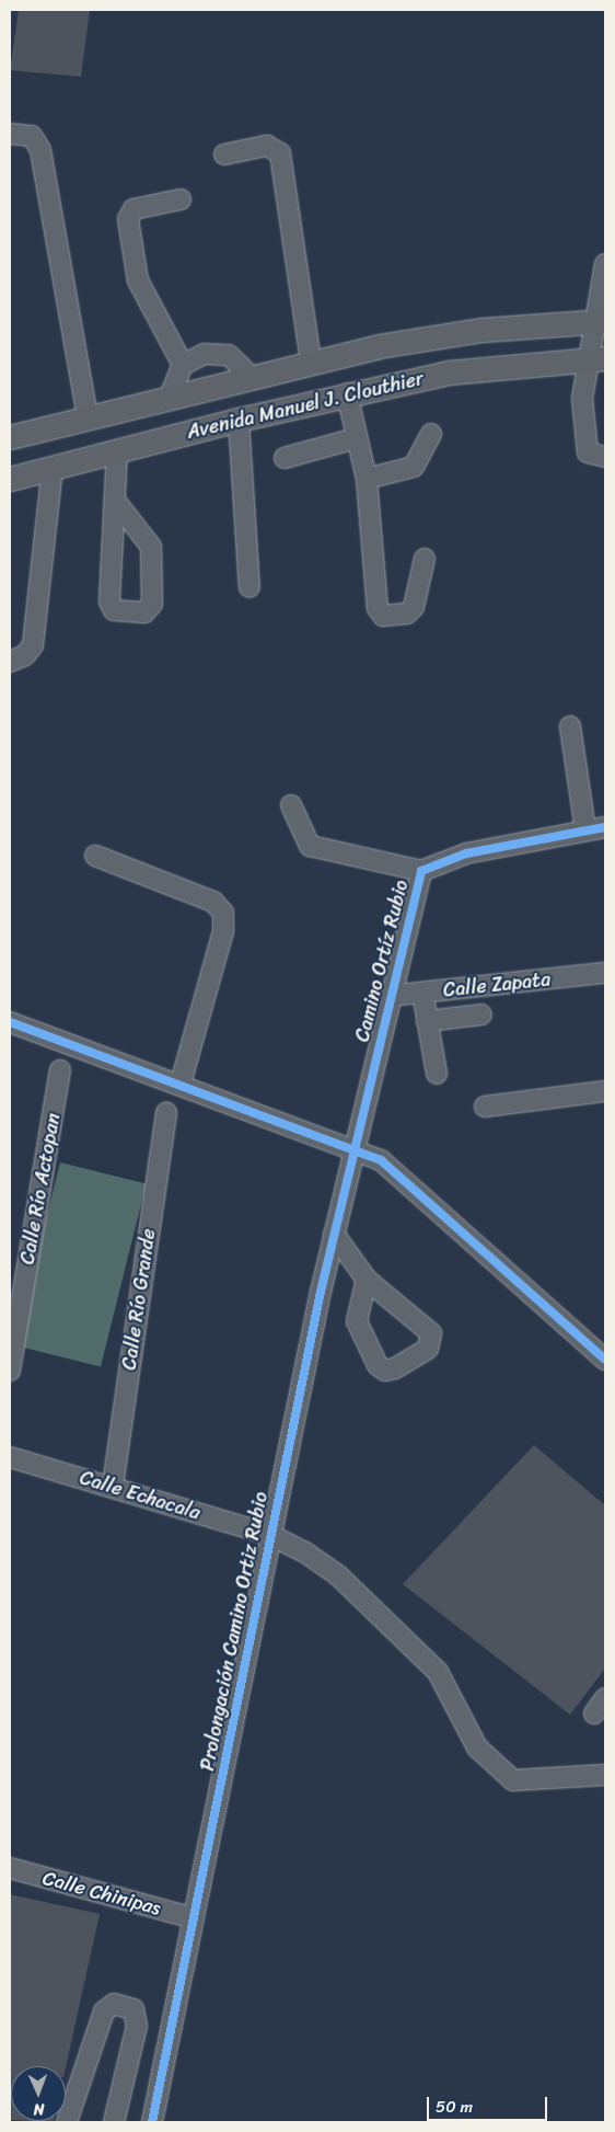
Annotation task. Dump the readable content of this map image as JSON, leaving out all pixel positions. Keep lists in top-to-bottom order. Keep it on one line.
{"streets":{"main road":["Avenida Manuel J. Clouthier"],"street":["Camino Ortíz Rubio","Calle Zapata","Calle Río Actopan","Calle Río Grande","Calle Echacala","Prolongación Camino Ortiz Rubio","Calle Chinipas"]},"crossings":[["Camino Ortíz Rubio","Calle Zapata"],["Camino Ortíz Rubio","Prolongación Camino Ortiz Rubio"],["Calle Río Grande","Calle Echacala"],["Calle Echacala","Prolongación Camino Ortiz Rubio"],["Prolongación Camino Ortiz Rubio","Calle Chinipas"]],"scale_bar":"50 m","north":"bottom"}
